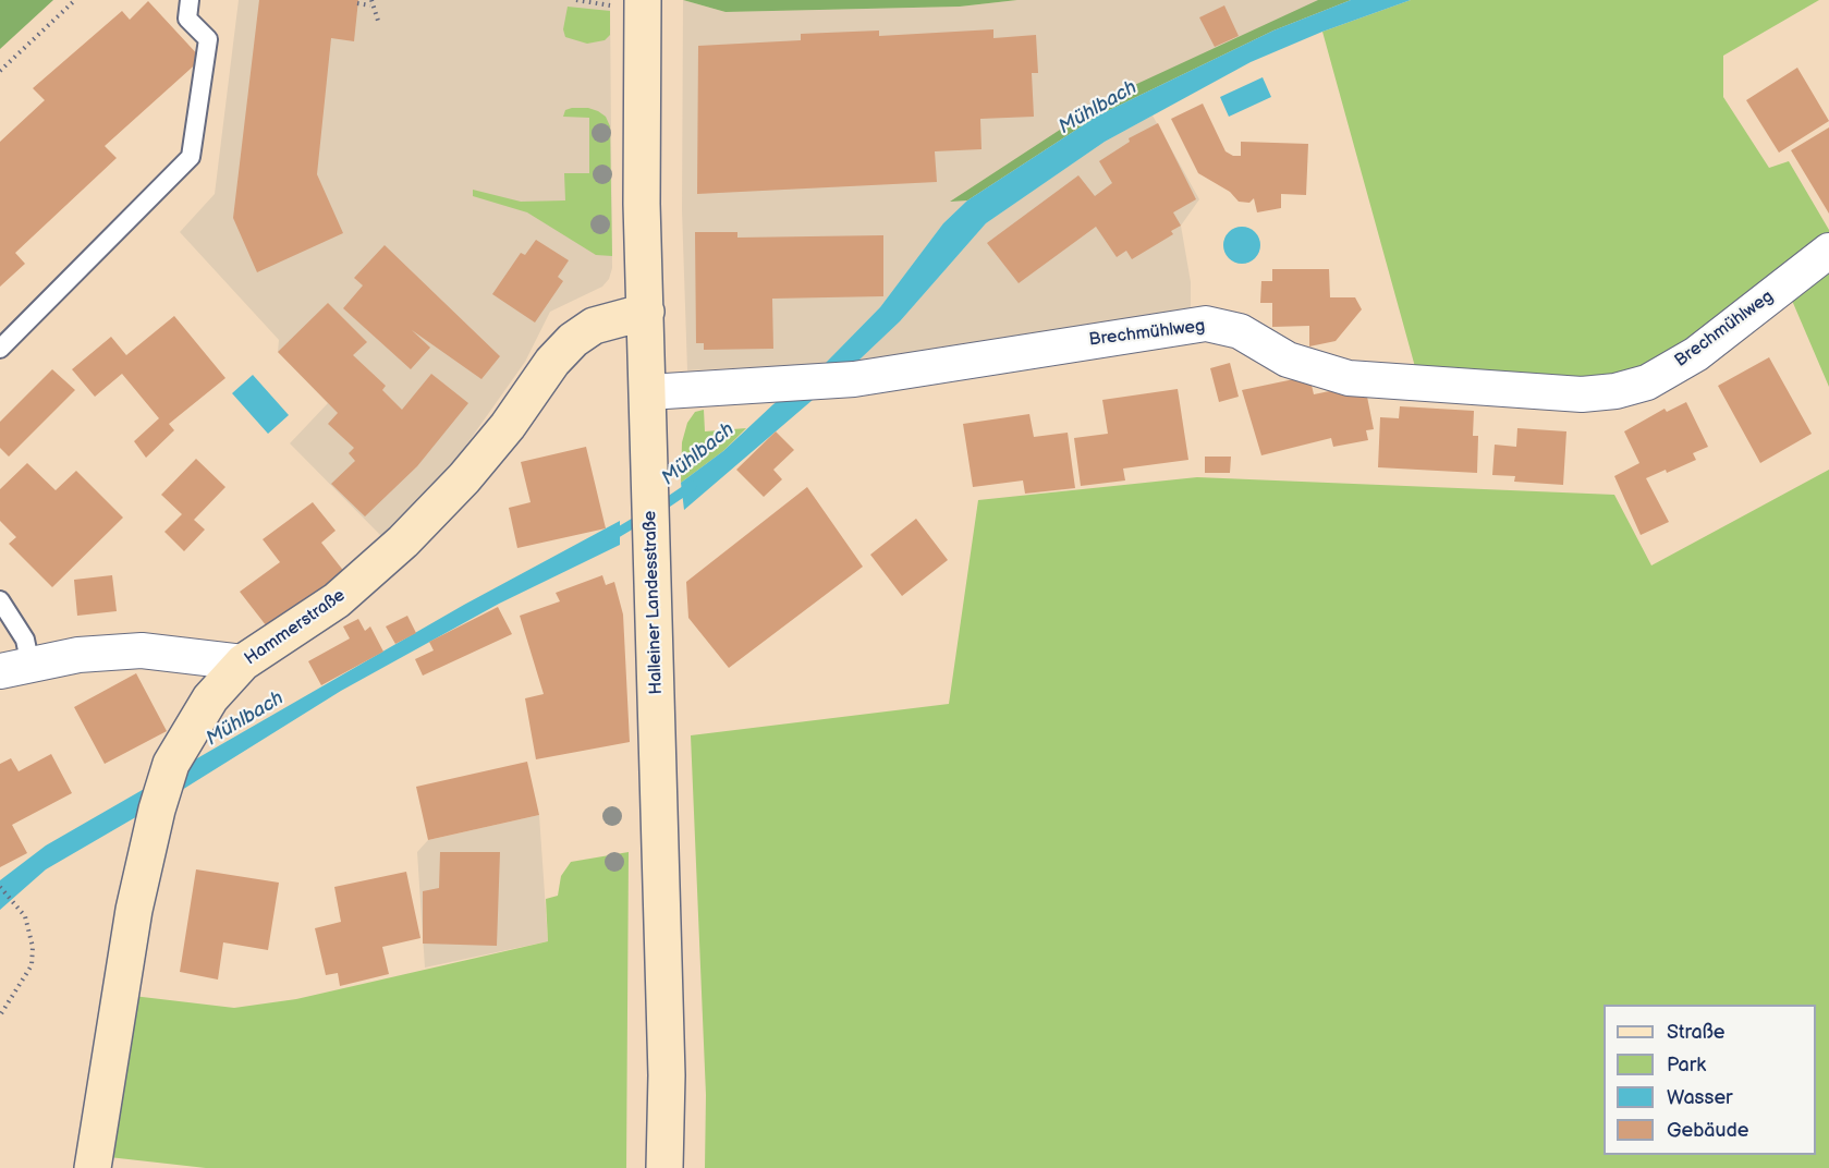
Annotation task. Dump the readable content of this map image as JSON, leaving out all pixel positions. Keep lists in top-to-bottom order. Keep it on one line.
{"streets":{"main road":["Halleiner Landesstraße","Hammerstraße"],"street":["Brechmühlweg"]},"crossings":[["Brechmühlweg","Halleiner Landesstraße"],["Halleiner Landesstraße","Hammerstraße"]],"water":["Mühlbach"],"legend":["Straße","Park","Wasser","Gebäude"]}
